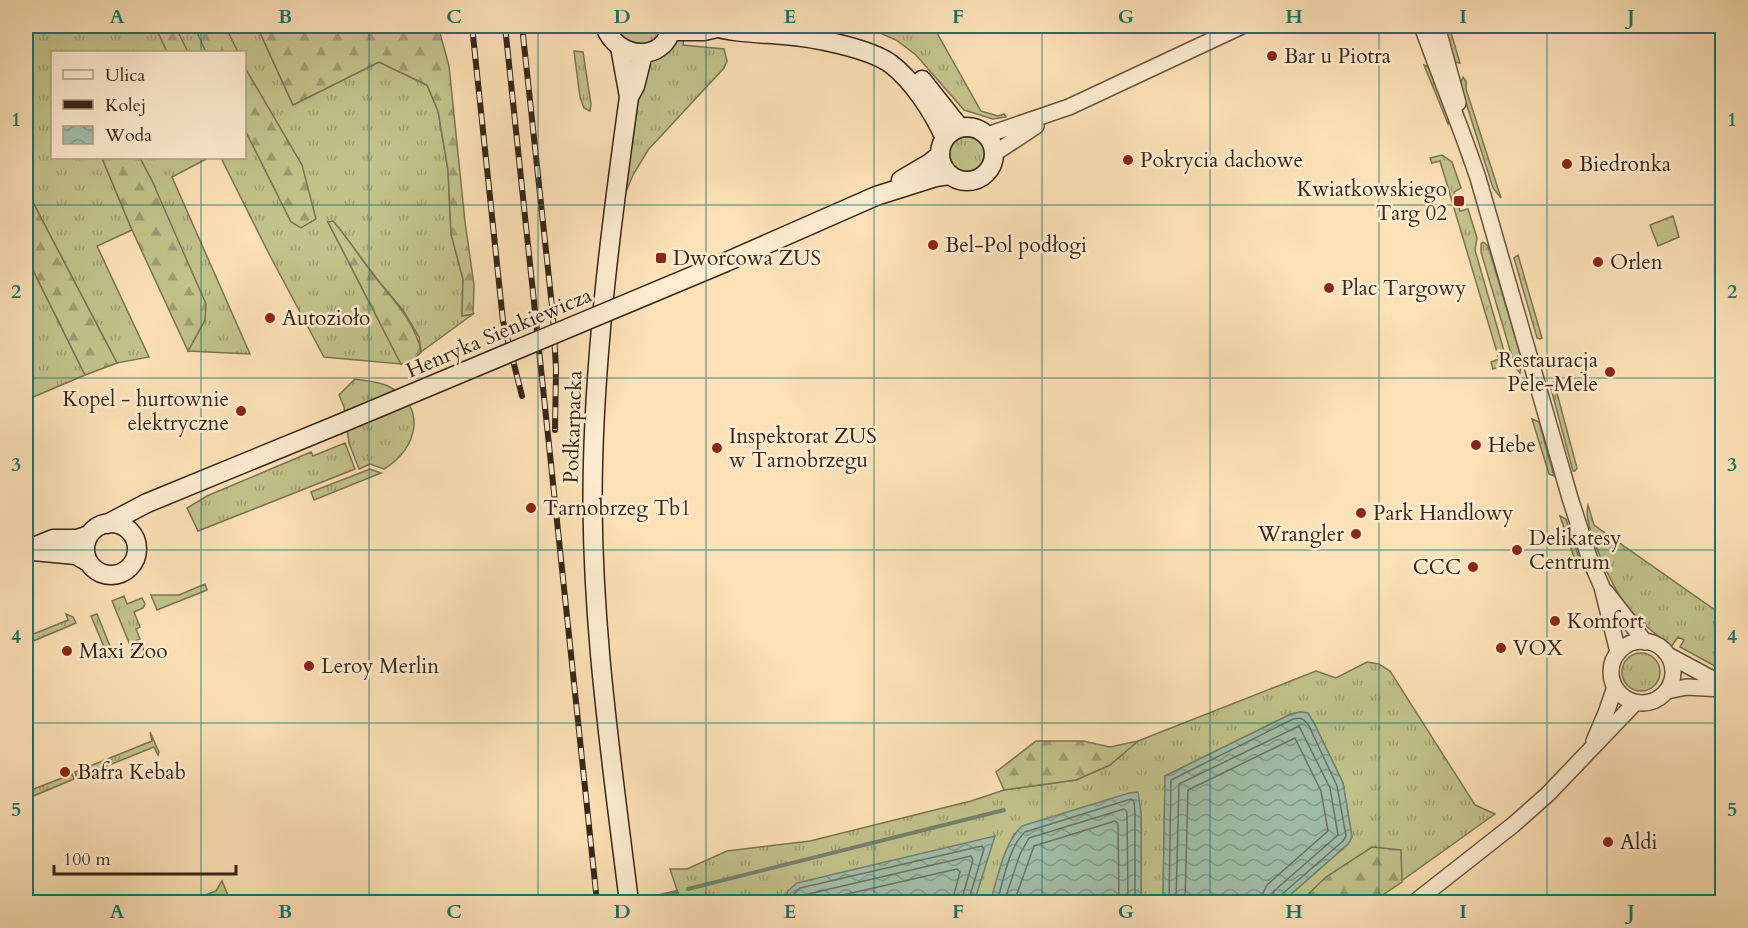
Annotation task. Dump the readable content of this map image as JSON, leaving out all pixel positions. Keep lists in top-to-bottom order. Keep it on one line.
{"streets":{"main road":["Henryka Sienkiewicza","Podkarpacka"]},"places":{"other":["Bar u Piotra","Pokrycia dachowe","Biedronka","Bel-Pol podłogi","Orlen","Plac Targowy","Autozioło","Restauracja Pele-Mele","Kopel - hurtownie elektryczne","Hebe","Inspektorat ZUS w Tarnobrzegu","Tarnobrzeg Tb1","Park Handlowy","Wrangler","Delikatesy Centrum","CCC","Komfort","VOX","Maxi Zoo","Leroy Merlin","Bafra Kebab","Aldi"],"transit":["Kwiatkowskiego Targ 02","Dworcowa ZUS"]},"legend":["Ulica","Kolej","Woda"],"scale_bar":"100 m","grid":{"columns":["A","B","C","D","E","F","G","H","I","J"],"rows":["1","2","3","4","5"]}}
